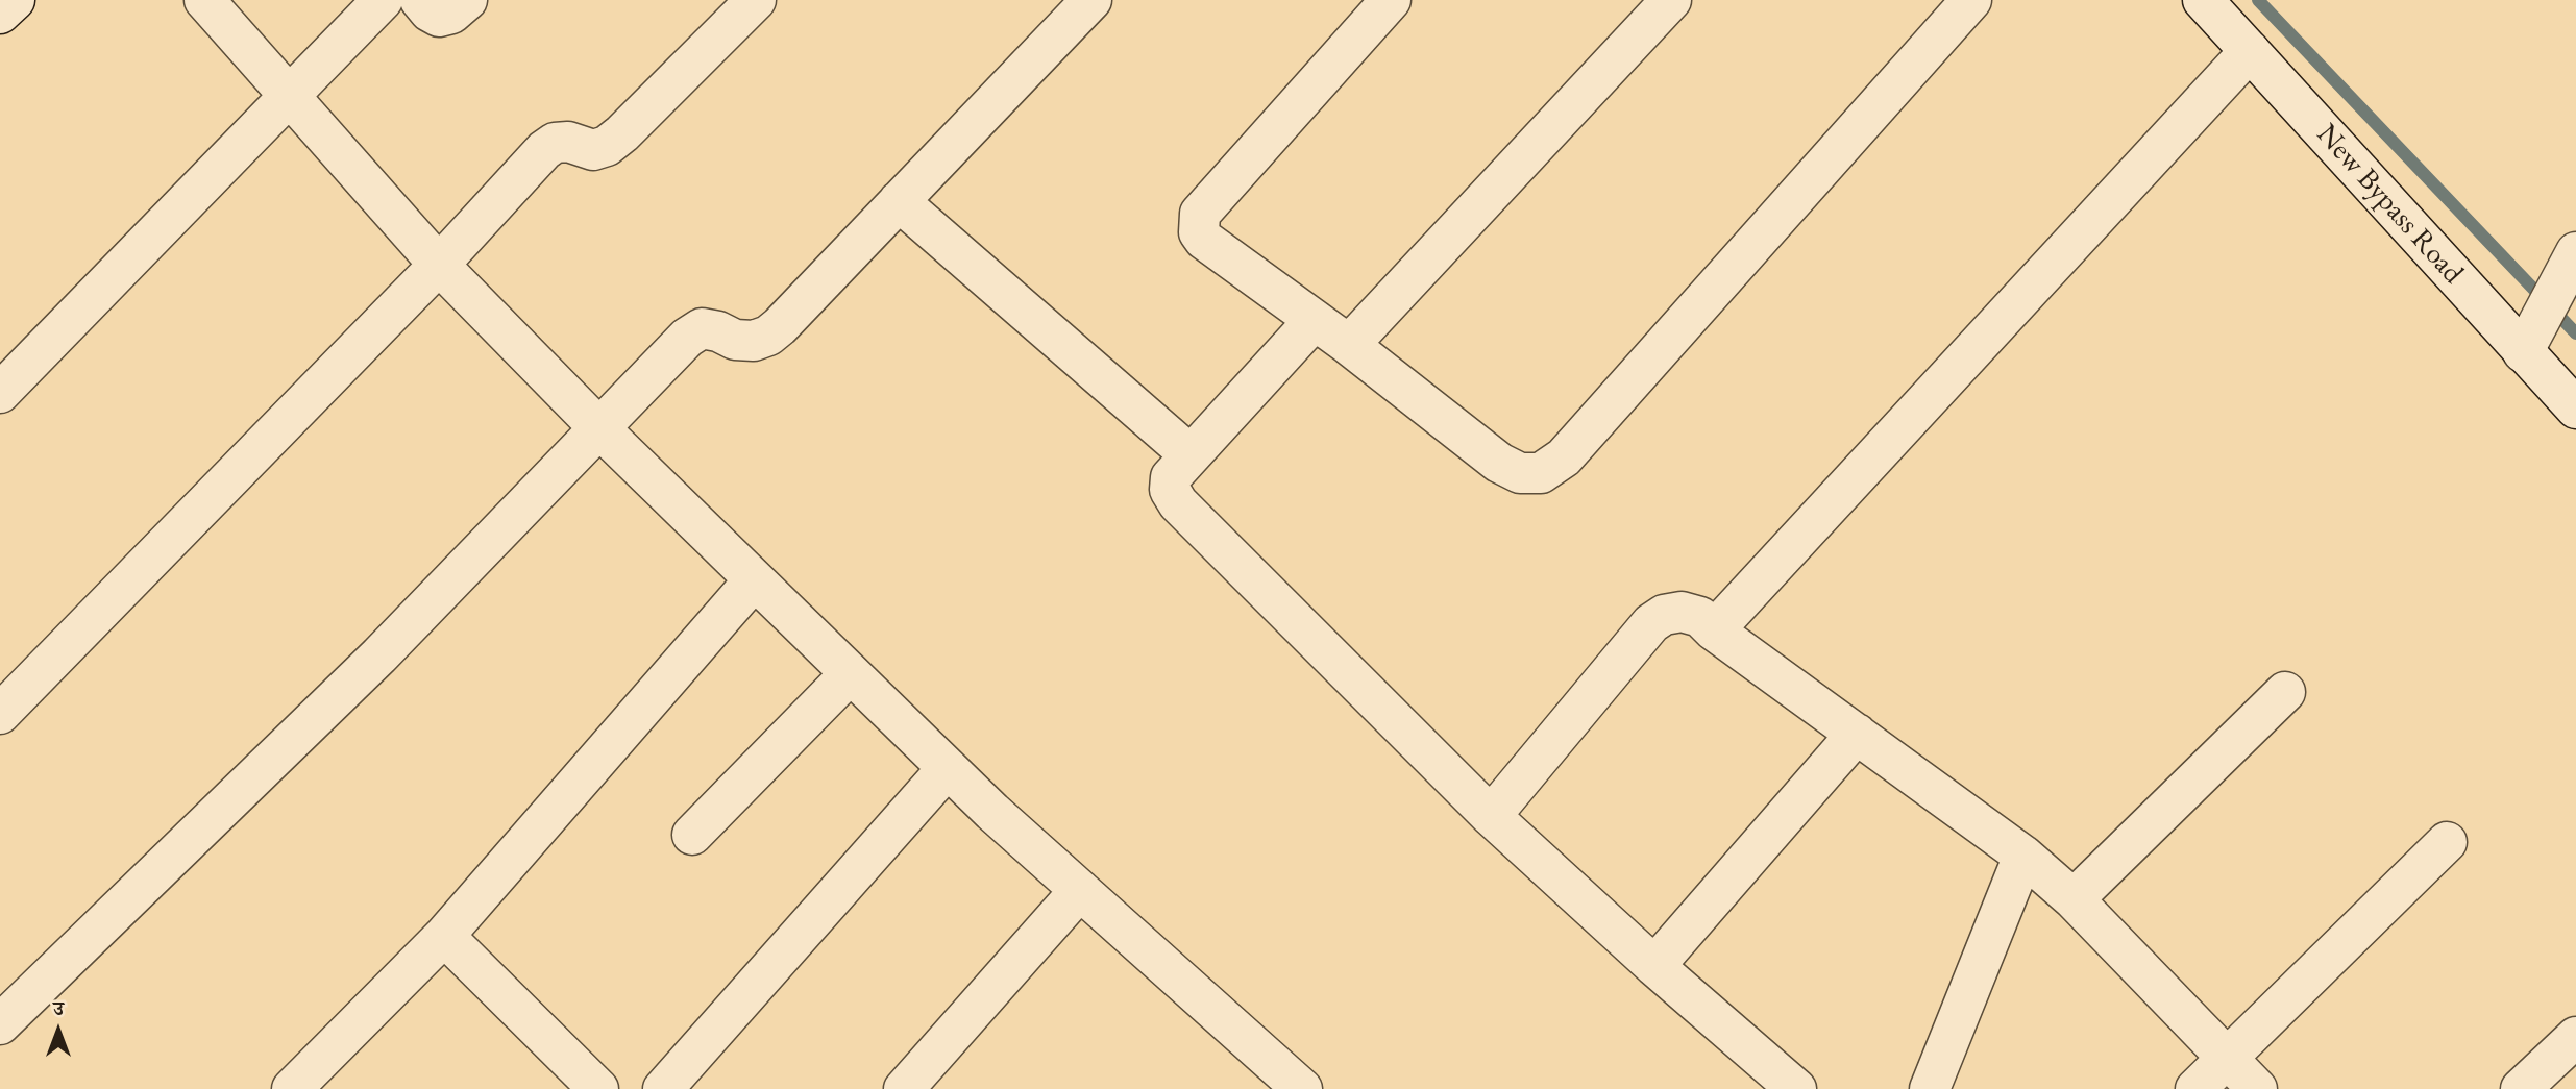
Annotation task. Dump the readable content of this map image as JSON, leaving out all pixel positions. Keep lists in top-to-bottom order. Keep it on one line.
{"streets":{"street":["New Bypass Road"]},"north":"top"}
